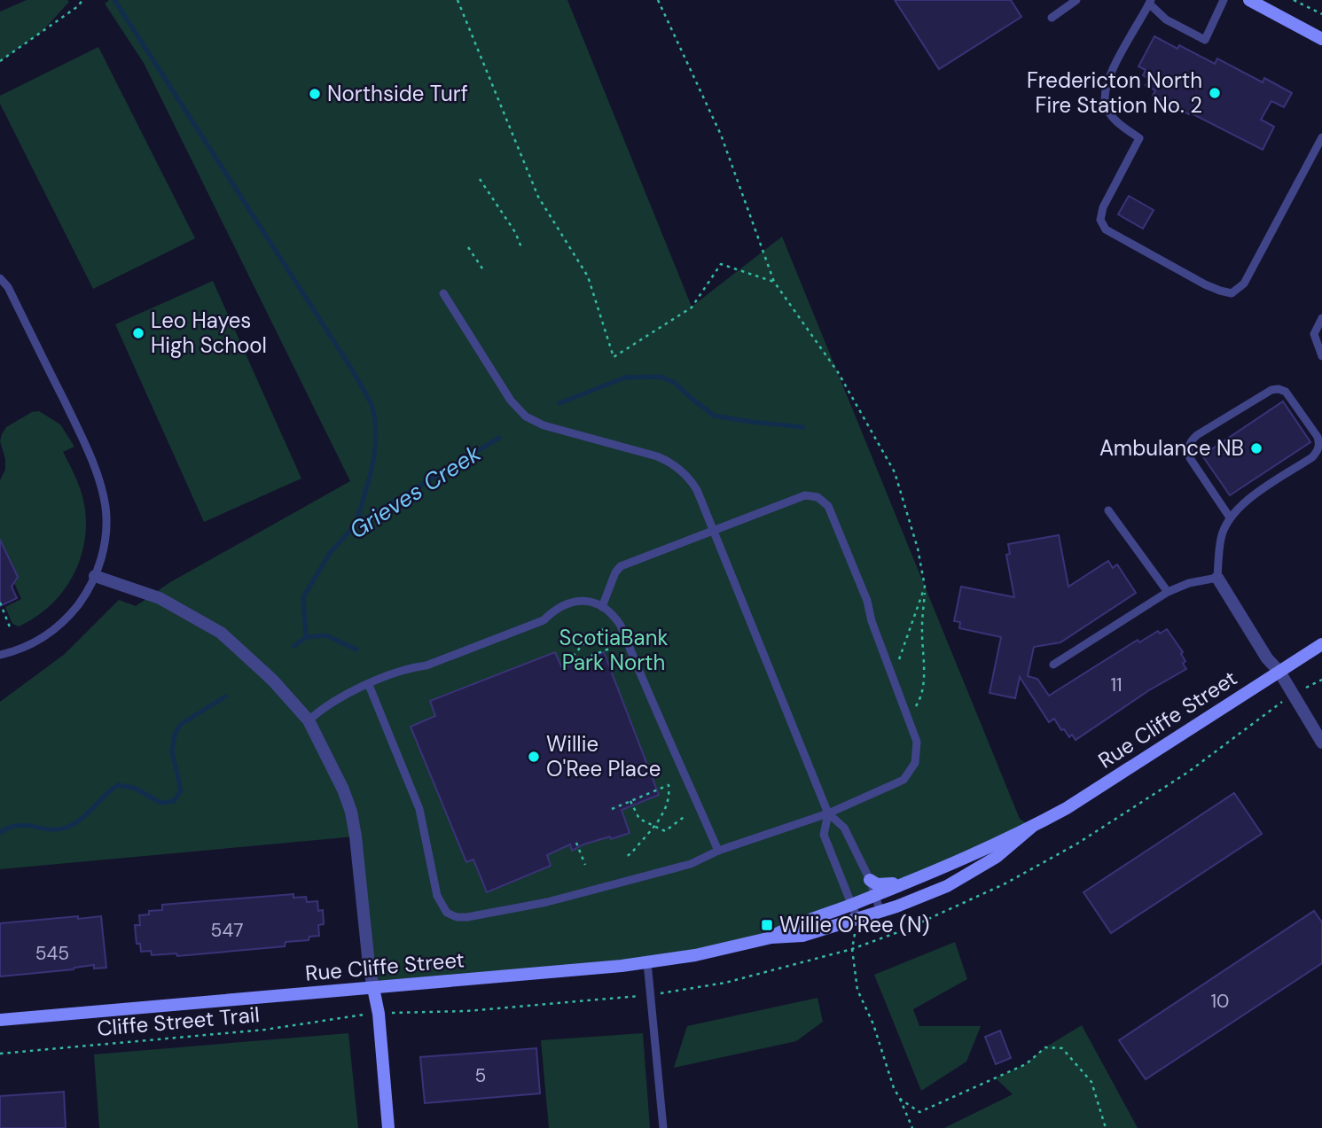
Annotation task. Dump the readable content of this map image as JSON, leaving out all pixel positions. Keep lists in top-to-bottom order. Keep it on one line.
{"streets":{"main road":["Rue Cliffe Street"],"path":["Cliffe Street Trail"]},"water":["Grieves Creek"],"parks":["ScotiaBank Park North"],"places":{"other":["Fredericton North Fire Station No. 2","Northside Turf","Leo Hayes High School","Ambulance NB","Willie O'Ree Place"],"transit":["Willie O'Ree (N)"]},"house_numbers":["11","547","545","10","5"]}
